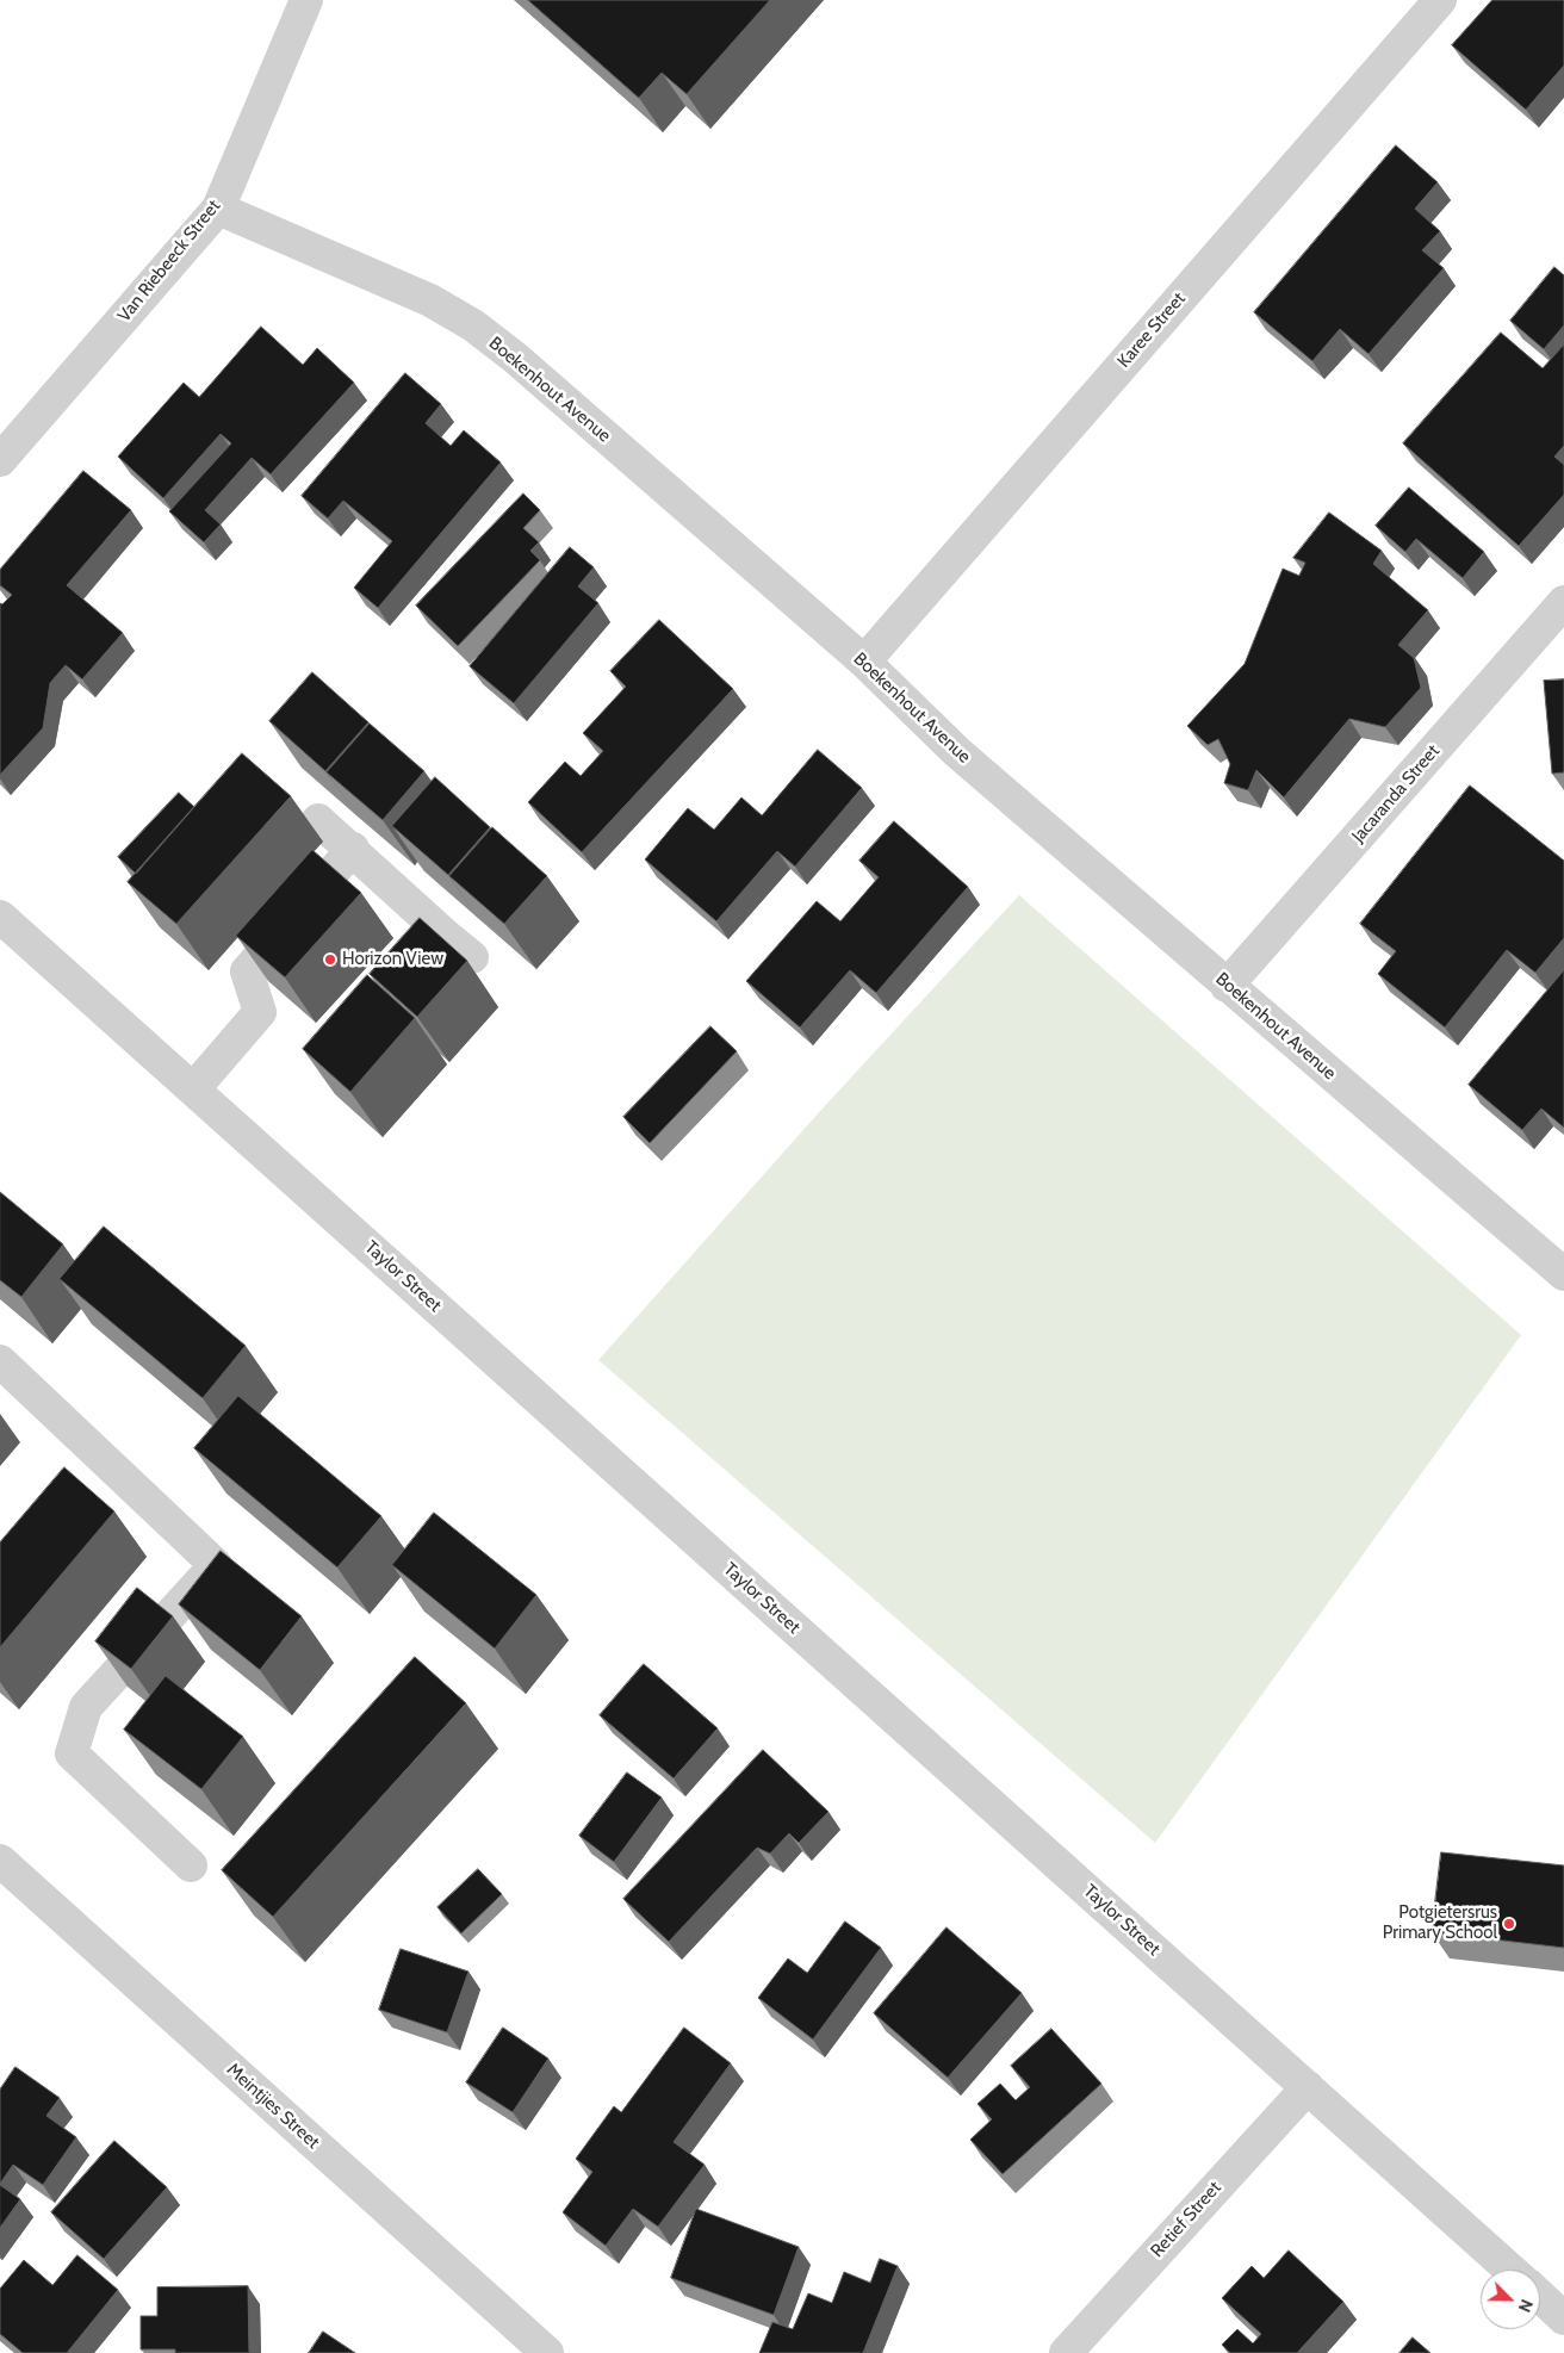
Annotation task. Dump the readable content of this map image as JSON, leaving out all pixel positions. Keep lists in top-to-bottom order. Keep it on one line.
{"streets":{"street":["Van Riebeeck Street","Karee Street","Boekenhout Avenue","Jacaranda Street","Taylor Street","Meintjies Street","Retief Street"]},"crossings":[["Van Riebeeck Street","Boekenhout Avenue"],["Karee Street","Boekenhout Avenue"],["Boekenhout Avenue","Jacaranda Street"],["Taylor Street","Retief Street"]],"places":["Horizon View","Potgietersrus Primary School"],"north":"bottom right"}
